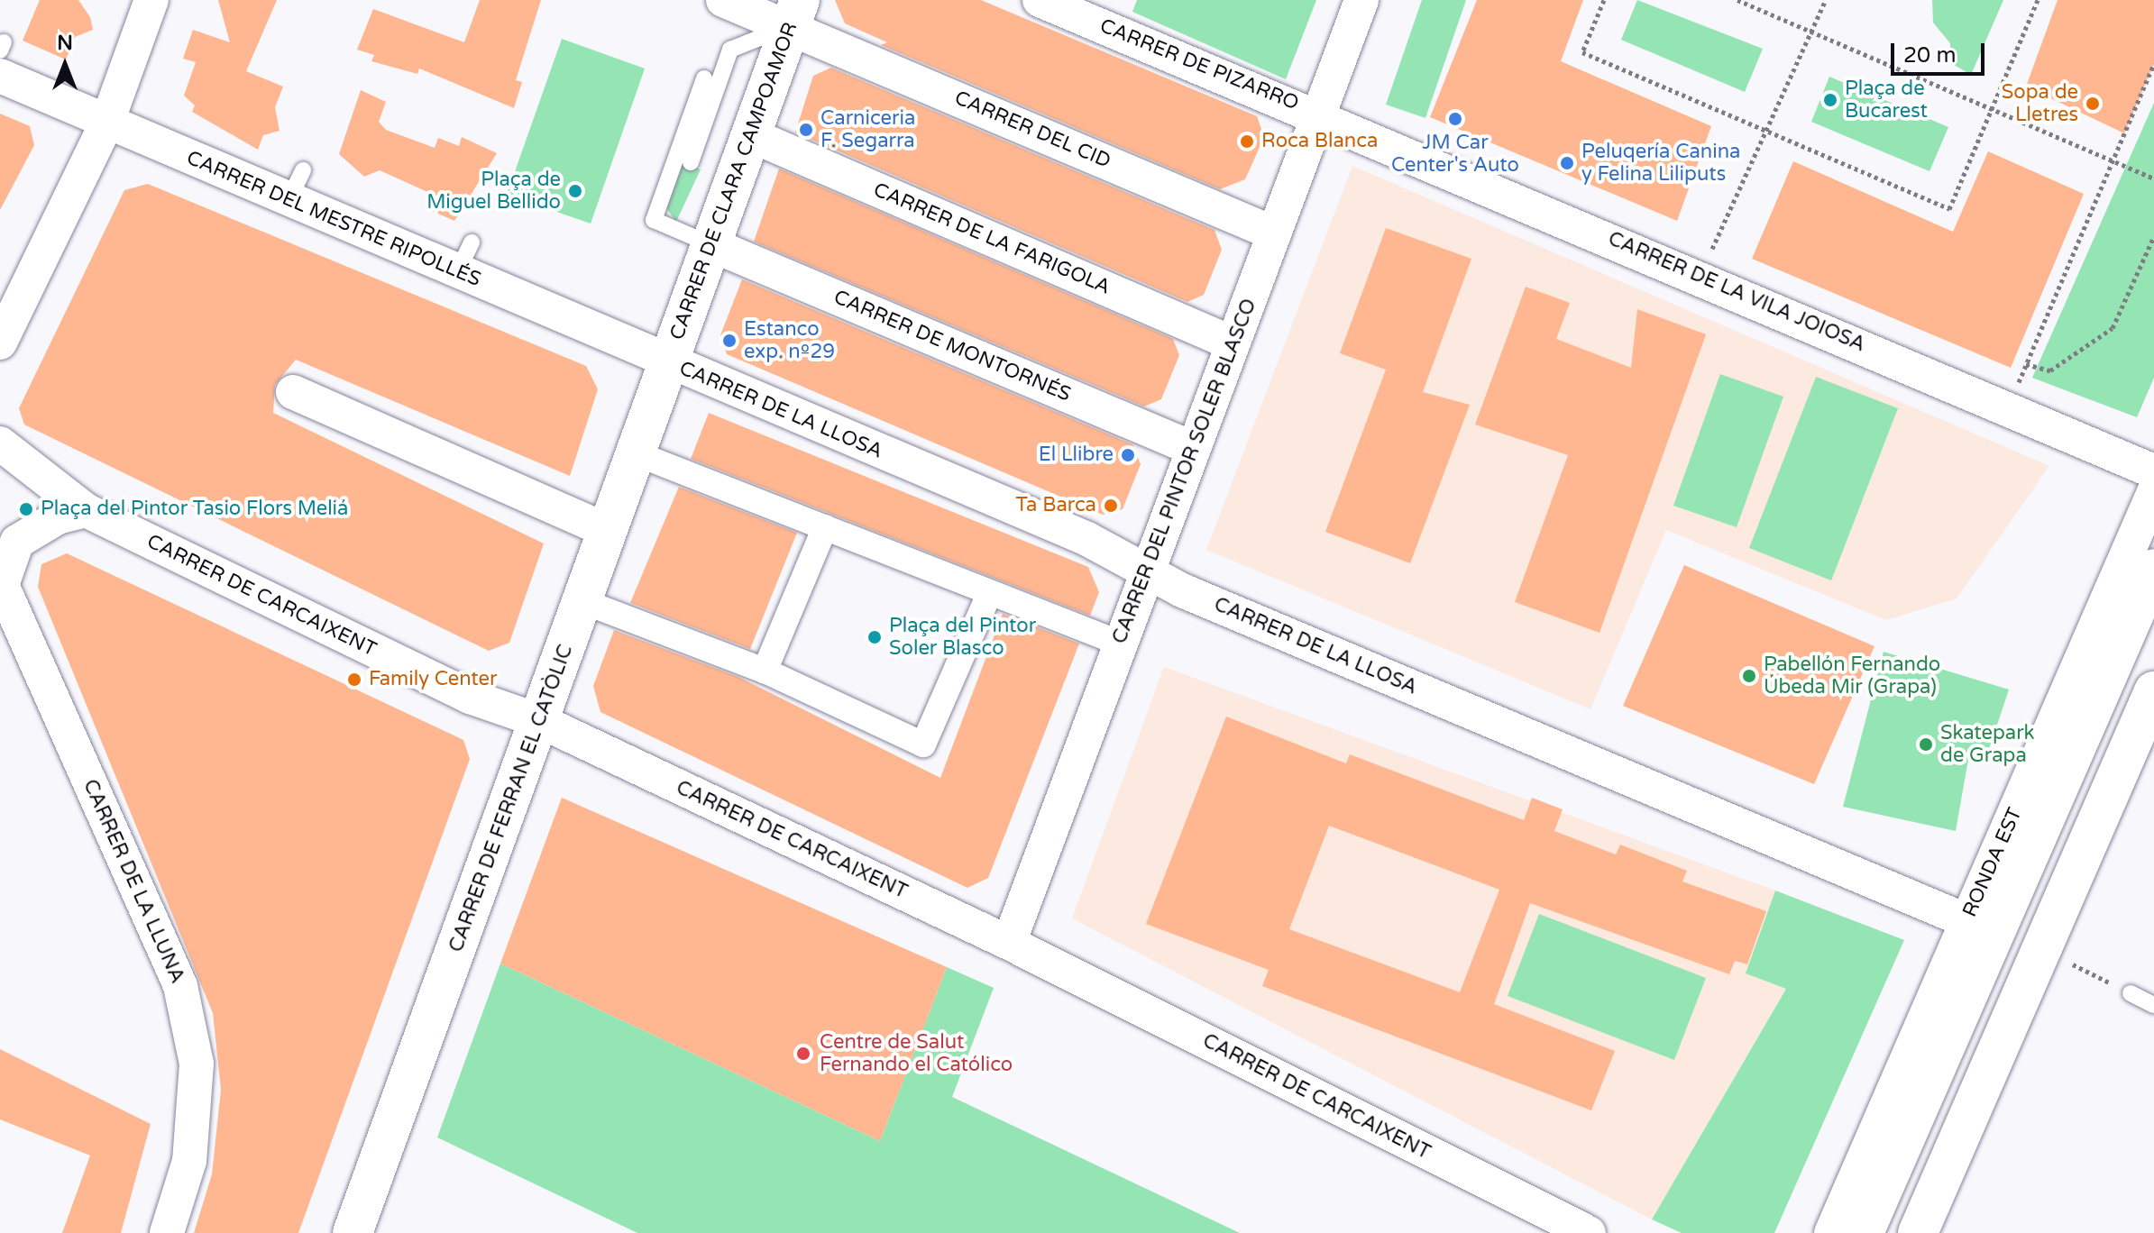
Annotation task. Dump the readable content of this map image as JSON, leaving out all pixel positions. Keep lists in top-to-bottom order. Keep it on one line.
{"streets":{"street":["CARRER DE PIZARRO","CARRER DEL CID","CARRER DE CLARA CAMPOAMOR","CARRER DEL MESTRE RIPOLLÉS","CARRER DE LA FARIGOLA","CARRER DE LA VILA JOIOSA","CARRER DE MONTORNÉS","CARRER DE LA LLOSA","CARRER DEL PINTOR SOLER BLASCO","CARRER DE CARCAIXENT","CARRER DE FERRAN EL CATÒLIC","RONDA EST","CARRER DE LA LLUNA"]},"crossings":[["CARRER DE PIZARRO","CARRER DE LA VILA JOIOSA"],["CARRER DE PIZARRO","CARRER DEL PINTOR SOLER BLASCO"],["CARRER DEL CID","CARRER DE CLARA CAMPOAMOR"],["CARRER DEL CID","CARRER DEL PINTOR SOLER BLASCO"],["CARRER DE CLARA CAMPOAMOR","CARRER DEL MESTRE RIPOLLÉS"],["CARRER DE CLARA CAMPOAMOR","CARRER DE LA FARIGOLA"],["CARRER DE CLARA CAMPOAMOR","CARRER DE MONTORNÉS"],["CARRER DE CLARA CAMPOAMOR","CARRER DE LA LLOSA"],["CARRER DE CLARA CAMPOAMOR","CARRER DE FERRAN EL CATÒLIC"],["CARRER DEL MESTRE RIPOLLÉS","CARRER DE LA LLOSA"],["CARRER DEL MESTRE RIPOLLÉS","CARRER DE FERRAN EL CATÒLIC"],["CARRER DE LA FARIGOLA","CARRER DEL PINTOR SOLER BLASCO"],["CARRER DE LA VILA JOIOSA","CARRER DEL PINTOR SOLER BLASCO"],["CARRER DE MONTORNÉS","CARRER DEL PINTOR SOLER BLASCO"],["CARRER DE LA LLOSA","CARRER DEL PINTOR SOLER BLASCO"],["CARRER DE LA LLOSA","CARRER DE FERRAN EL CATÒLIC"],["CARRER DE LA LLOSA","RONDA EST"],["CARRER DEL PINTOR SOLER BLASCO","CARRER DE CARCAIXENT"],["CARRER DE CARCAIXENT","CARRER DE FERRAN EL CATÒLIC"],["CARRER DE CARCAIXENT","CARRER DE LA LLUNA"]],"places":["Plaça de Bucarest","Sopa de Lletres","JM Car Center's Auto","Carniceria F. Segarra","Roca Blanca","Peluqería Canina y Felina Liliputs","Plaça de Miguel Bellido","Estanco exp. nº29","El Llibre","Ta Barca","Plaça del Pintor Tasio Flors Meliá","Plaça del Pintor Soler Blasco","Pabellón Fernando Úbeda Mir (Grapa)","Family Center","Skatepark de Grapa","Centre de Salut Fernando el Católico"],"scale_bar":"20 m","north":"top"}
